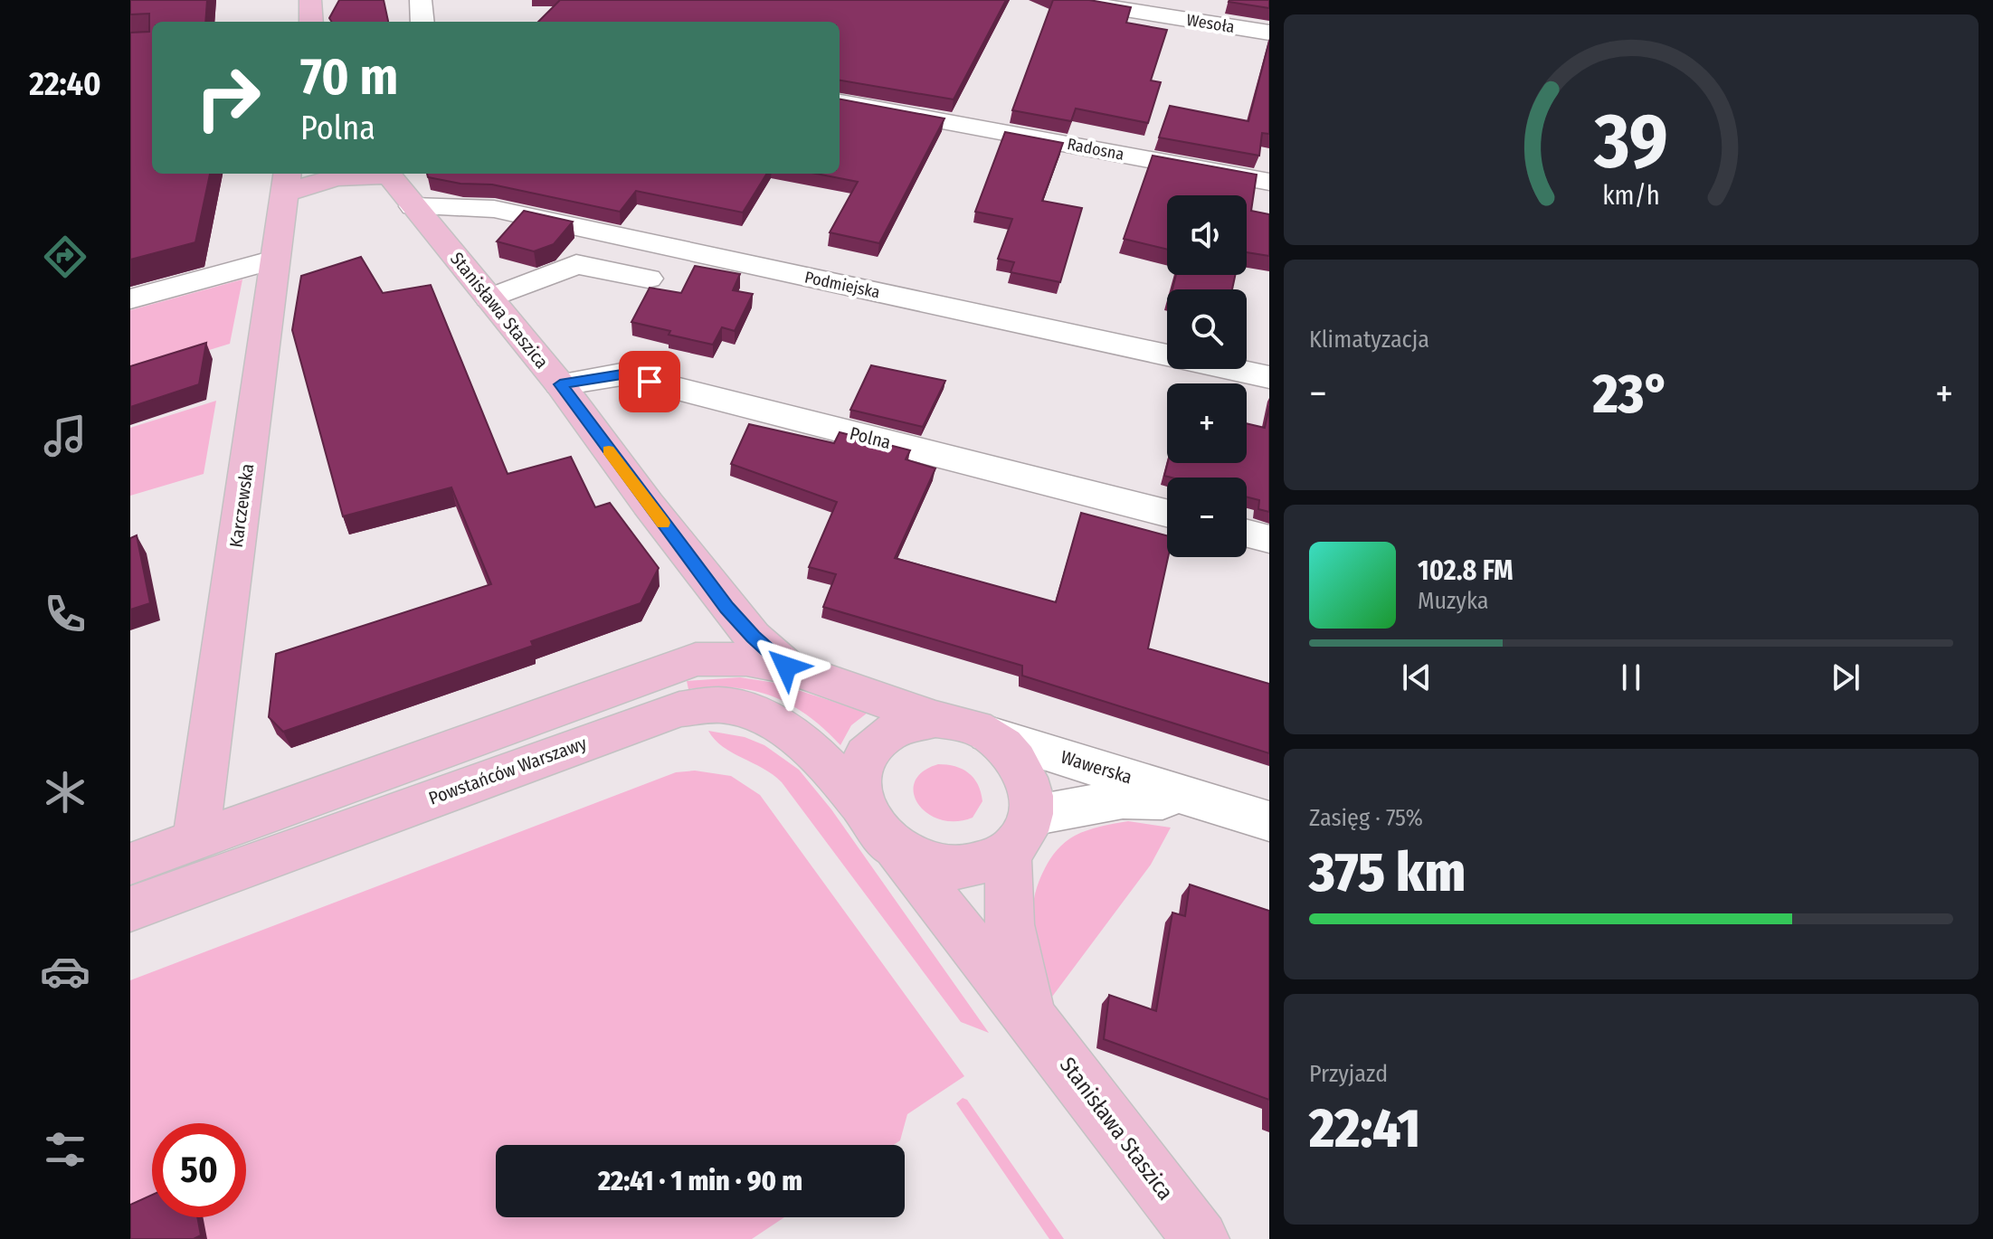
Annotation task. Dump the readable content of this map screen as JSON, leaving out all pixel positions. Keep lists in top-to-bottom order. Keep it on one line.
{"streets":{"main road":["Stanisława Staszica","Karczewska","Powstańców Warszawy"],"street":["Wesoła","Radosna","Podmiejska","Polna","Wawerska"]},"crossings":[["Podmiejska","Stanisława Staszica"],["Stanisława Staszica","Polna"],["Stanisława Staszica","Wawerska"],["Stanisława Staszica","Powstańców Warszawy"],["Wawerska","Powstańców Warszawy"]],"page":{"tabs":"22:40","turn":["70 m","Polna"],"map_buttons":["+","−"],"tile":["Klimatyzacja",["Zasięg · 75%","375 km"],["Przyjazd","22:41"]],"heat":["−","23°","+"],"song":["102.8 FM","Muzyka"],"limit":"50","trip":"22:41 · 1 min · 90 m","gauge":["39","km/h"]}}
